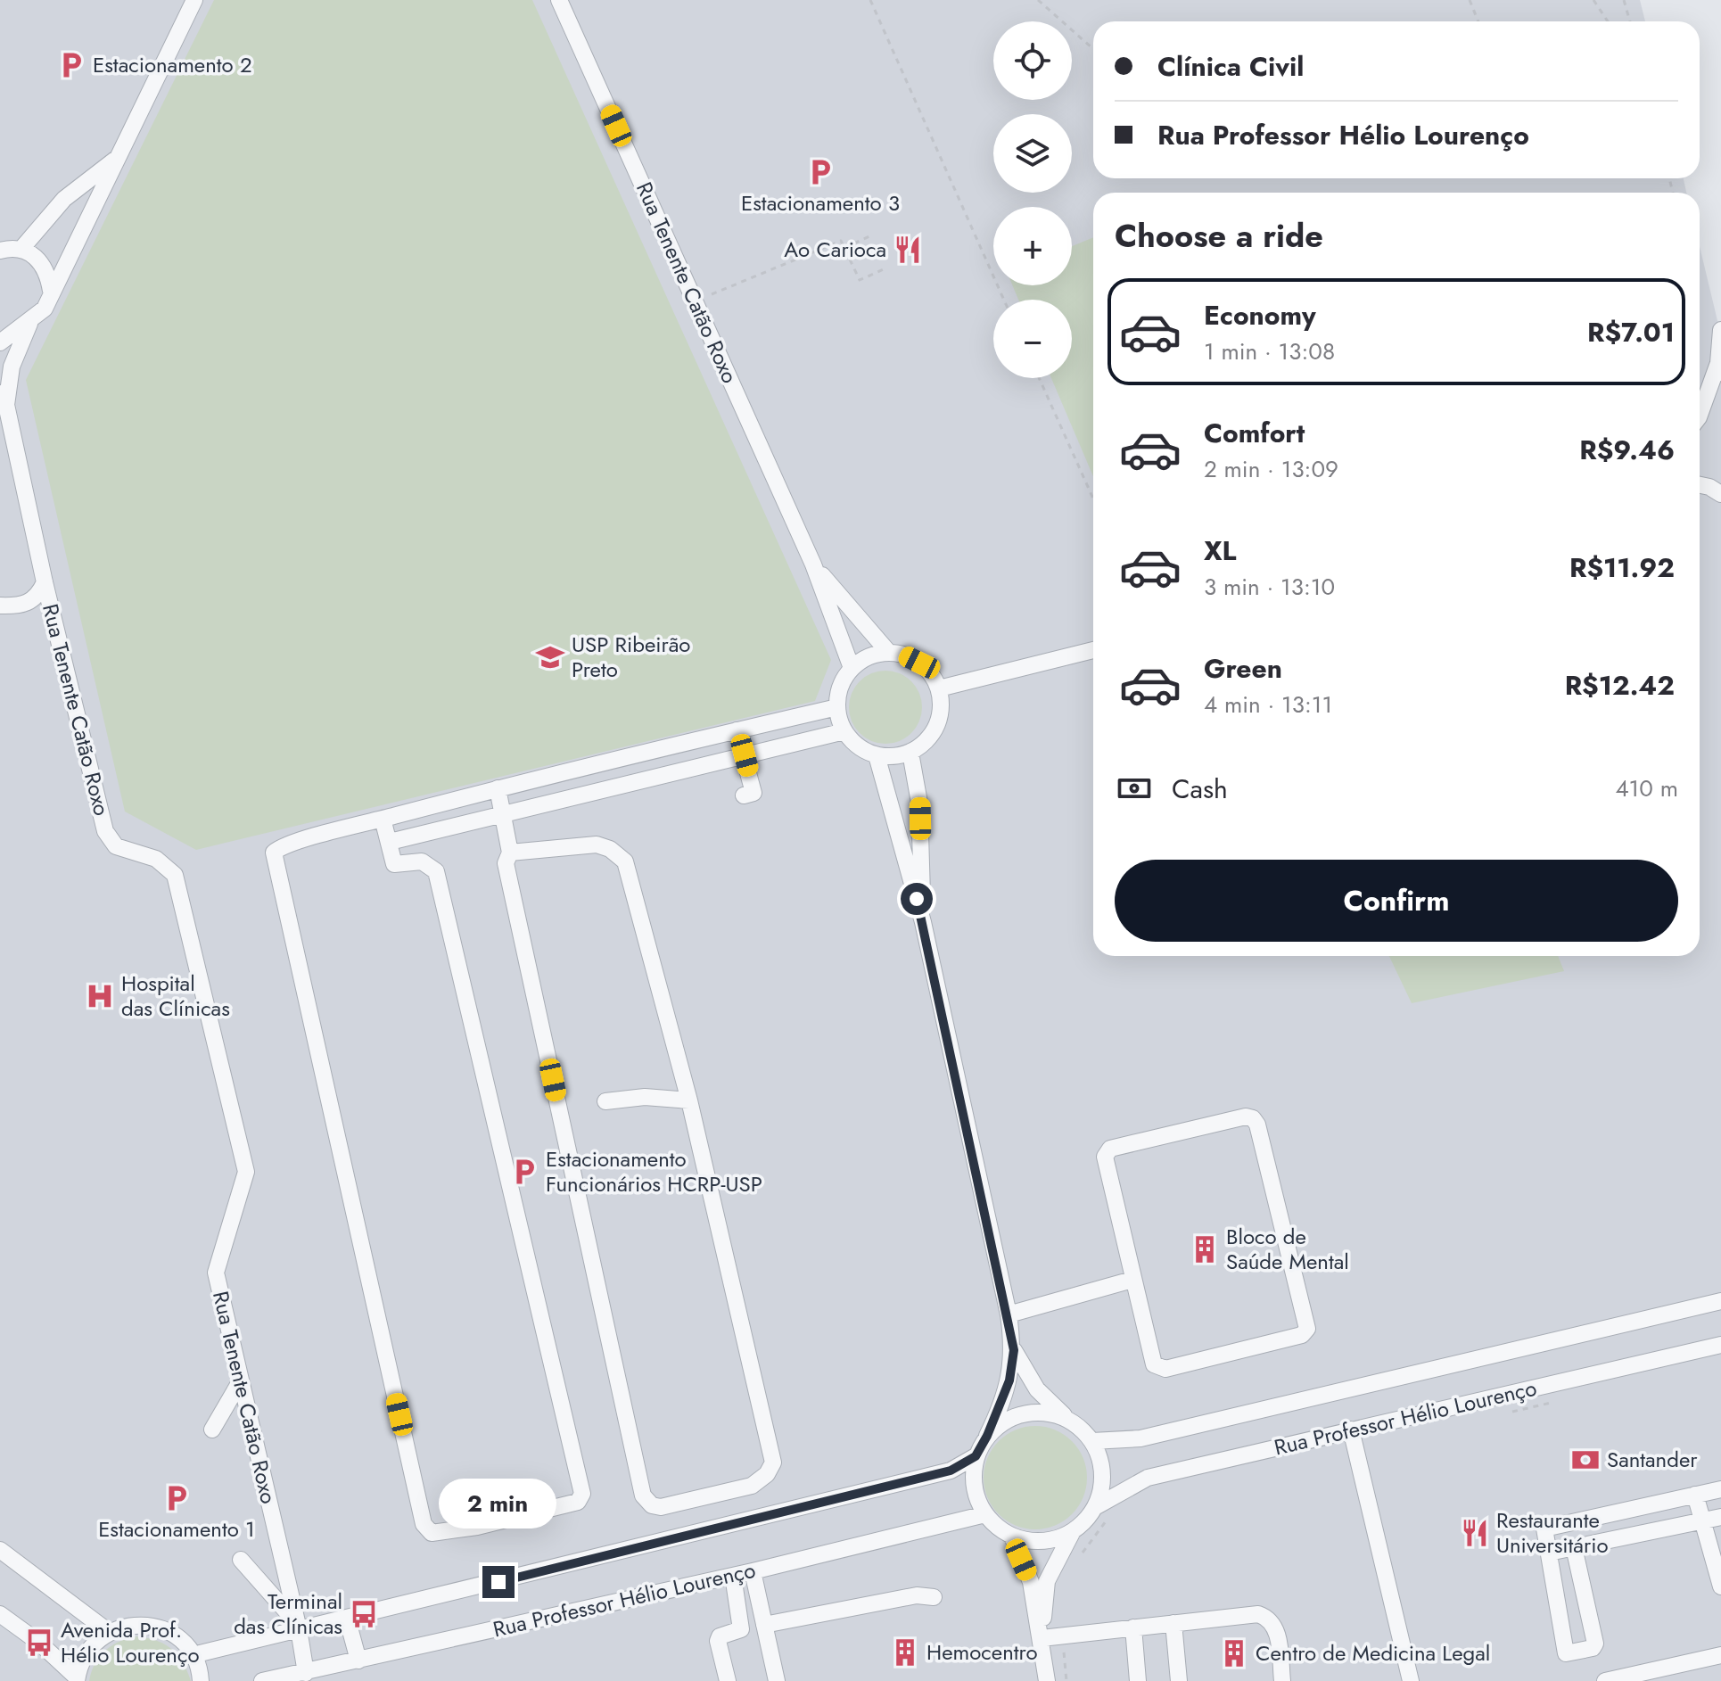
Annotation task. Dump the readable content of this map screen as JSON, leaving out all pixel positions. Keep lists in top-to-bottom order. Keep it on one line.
{"streets":{"street":["Rua Tenente Catão Roxo","Rua Professor Hélio Lourenço"]},"crossings":[["Rua Tenente Catão Roxo","Rua Professor Hélio Lourenço"]],"places":{"parking":["Estacionamento 2","Estacionamento 3","Estacionamento Funcionários HCRP-USP","Estacionamento 1"],"restaurant":["Ao Carioca","Restaurante Universitário"],"school or university":["USP Ribeirão Preto"],"hospital":["Hospital das Clínicas"],"building":["Bloco de Saúde Mental","Hemocentro","Centro de Medicina Legal"],"bank":["Santander"],"bus stop":["Terminal das Clínicas","Avenida Prof. Hélio Lourenço"]},"page":{"map_buttons":["+","−"],"banner":["Clínica Civil","Rua Professor Hélio Lourenço"],"heading":"Choose a ride","list":[{"name":"Economy","note":"1 min · 13:08","value":"R$7.01"},{"name":"Comfort","note":"2 min · 13:09","value":"R$9.46"},{"name":"XL","note":"3 min · 13:10","value":"R$11.92"},{"name":"Green","note":"4 min · 13:11","value":"R$12.42"}],"pay":["Cash","410 m"],"buttons":"Confirm","bubble":"2 min"}}
